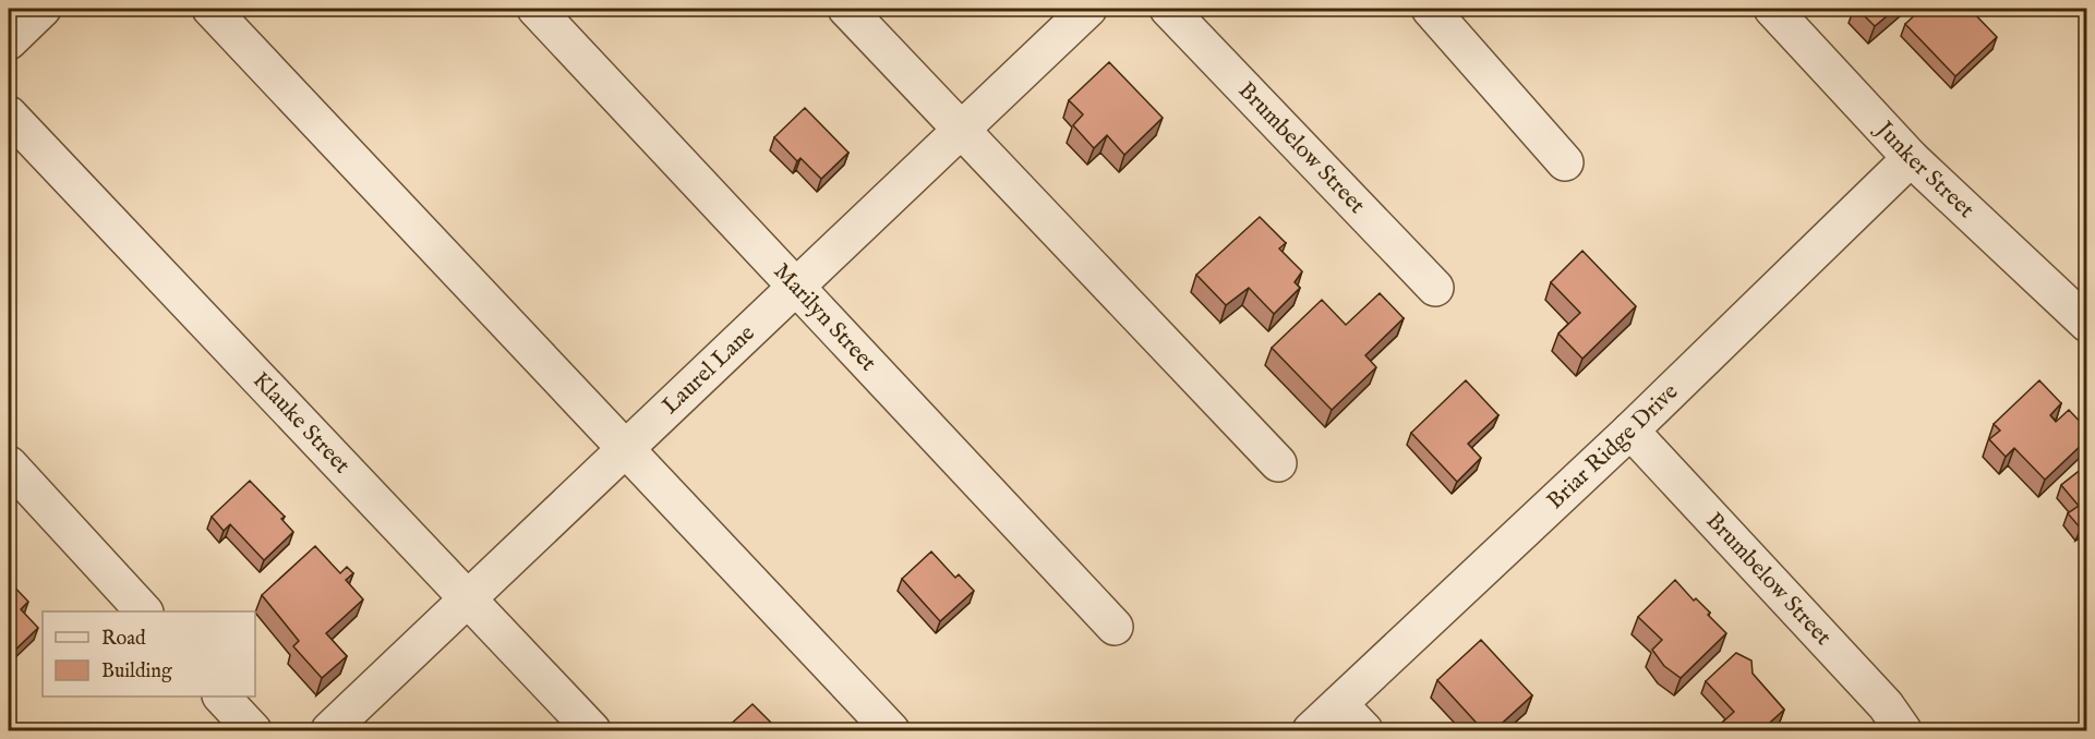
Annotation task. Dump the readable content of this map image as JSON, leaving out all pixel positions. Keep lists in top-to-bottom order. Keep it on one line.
{"streets":{"street":["Brumbelow Street","Junker Street","Marilyn Street","Laurel Lane","Klauke Street","Briar Ridge Drive"]},"crossings":[["Brumbelow Street","Briar Ridge Drive"],["Junker Street","Briar Ridge Drive"],["Marilyn Street","Laurel Lane"],["Laurel Lane","Klauke Street"]],"legend":["Road","Building"]}
